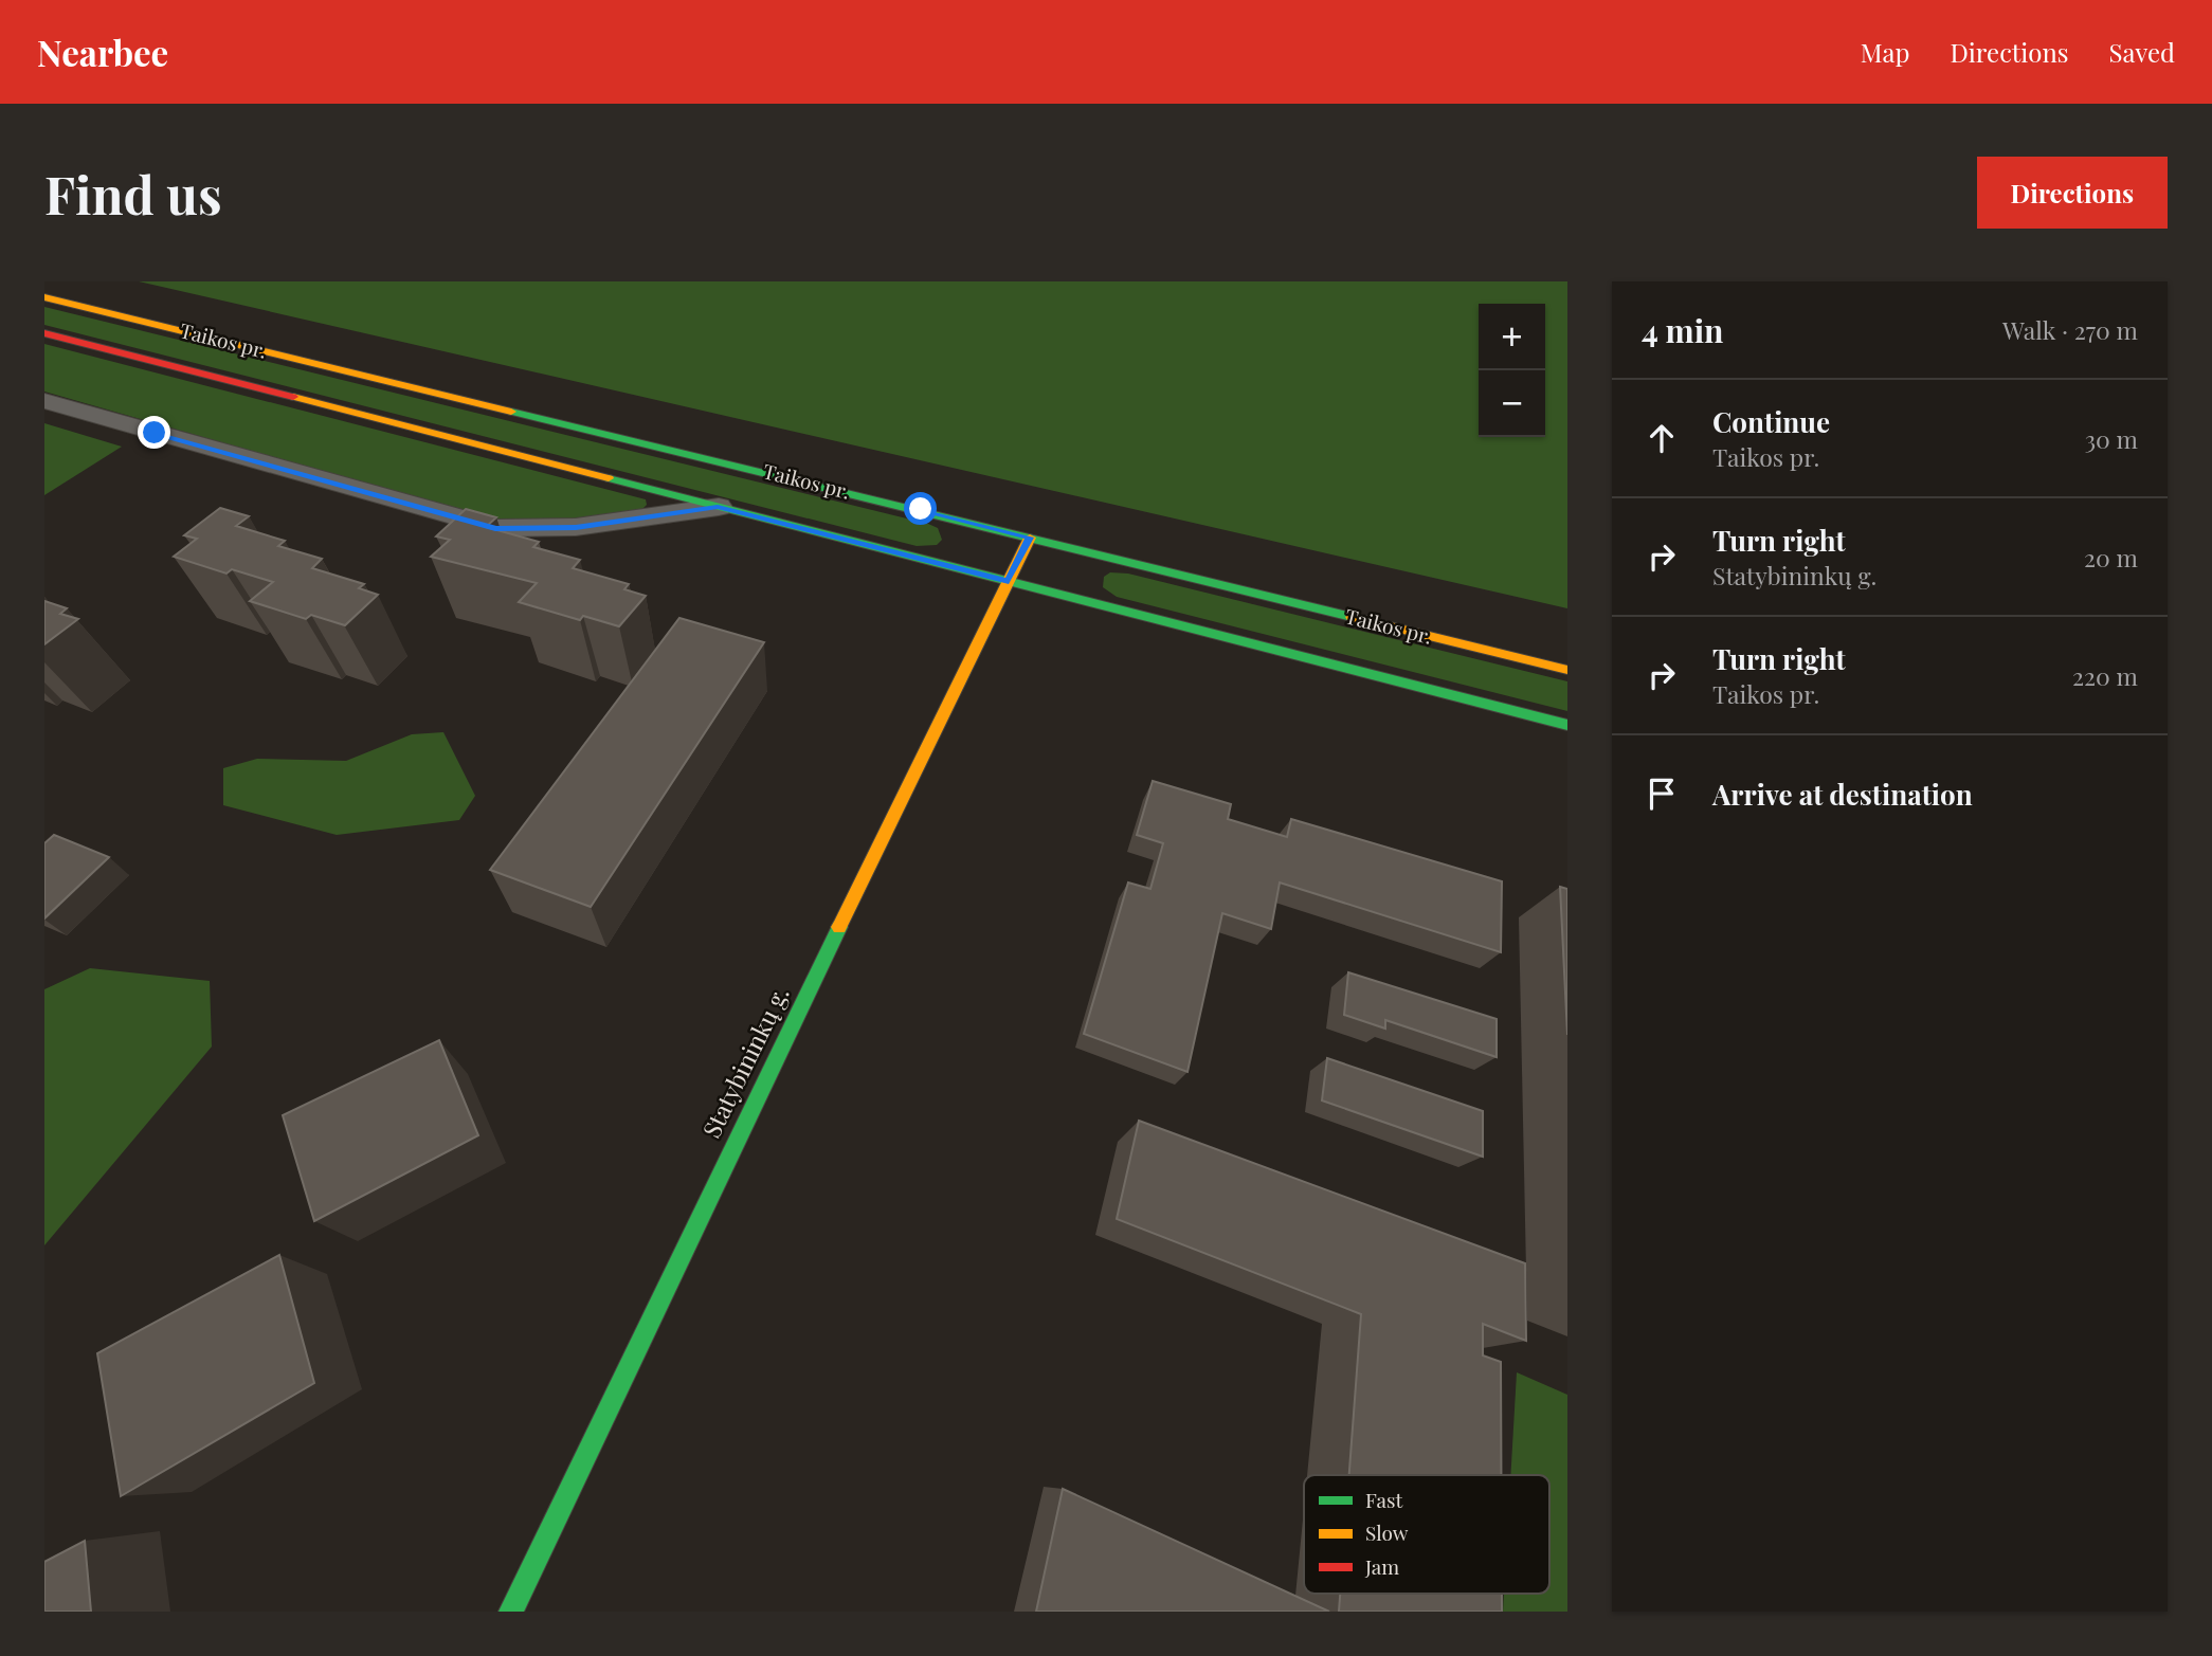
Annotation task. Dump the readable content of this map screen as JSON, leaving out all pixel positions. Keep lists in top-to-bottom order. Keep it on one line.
{"streets":{"main road":["Taikos pr.","Statybininkų g."]},"crossings":[["Taikos pr.","Statybininkų g."]],"legend":["Fast","Slow","Jam"],"page":{"header":"Nearbee","nav":["Map","Directions","Saved"],"buttons":"Directions","title":"Find us","heading":["4 min","Walk · 270 m"],"map_buttons":["+","−"],"list":[["Continue","Taikos pr.","30 m"],["Turn right","Statybininkų g.","20 m"],["Turn right","Taikos pr.","220 m"],"Arrive at destination"]}}
